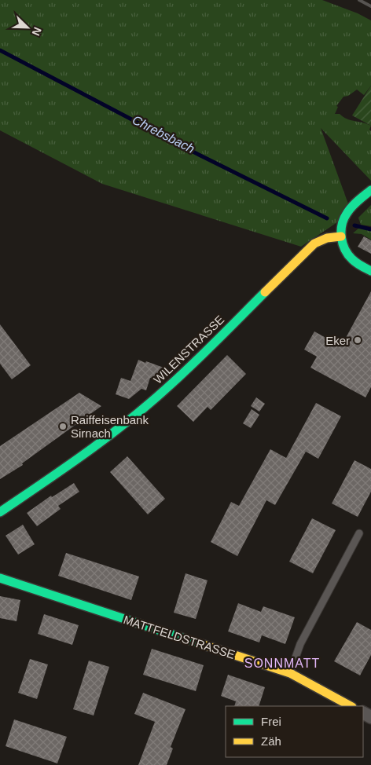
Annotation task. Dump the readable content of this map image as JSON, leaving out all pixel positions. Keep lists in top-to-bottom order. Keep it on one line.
{"streets":{"street":["WILENSTRASSE","MATTFELDSTRASSE"]},"districts":["SONNMATT"],"water":["Chrebsbach"],"places":["Eker","Raiffeisenbank Sirnach"],"legend":["Frei","Zäh"],"north":"bottom right"}
